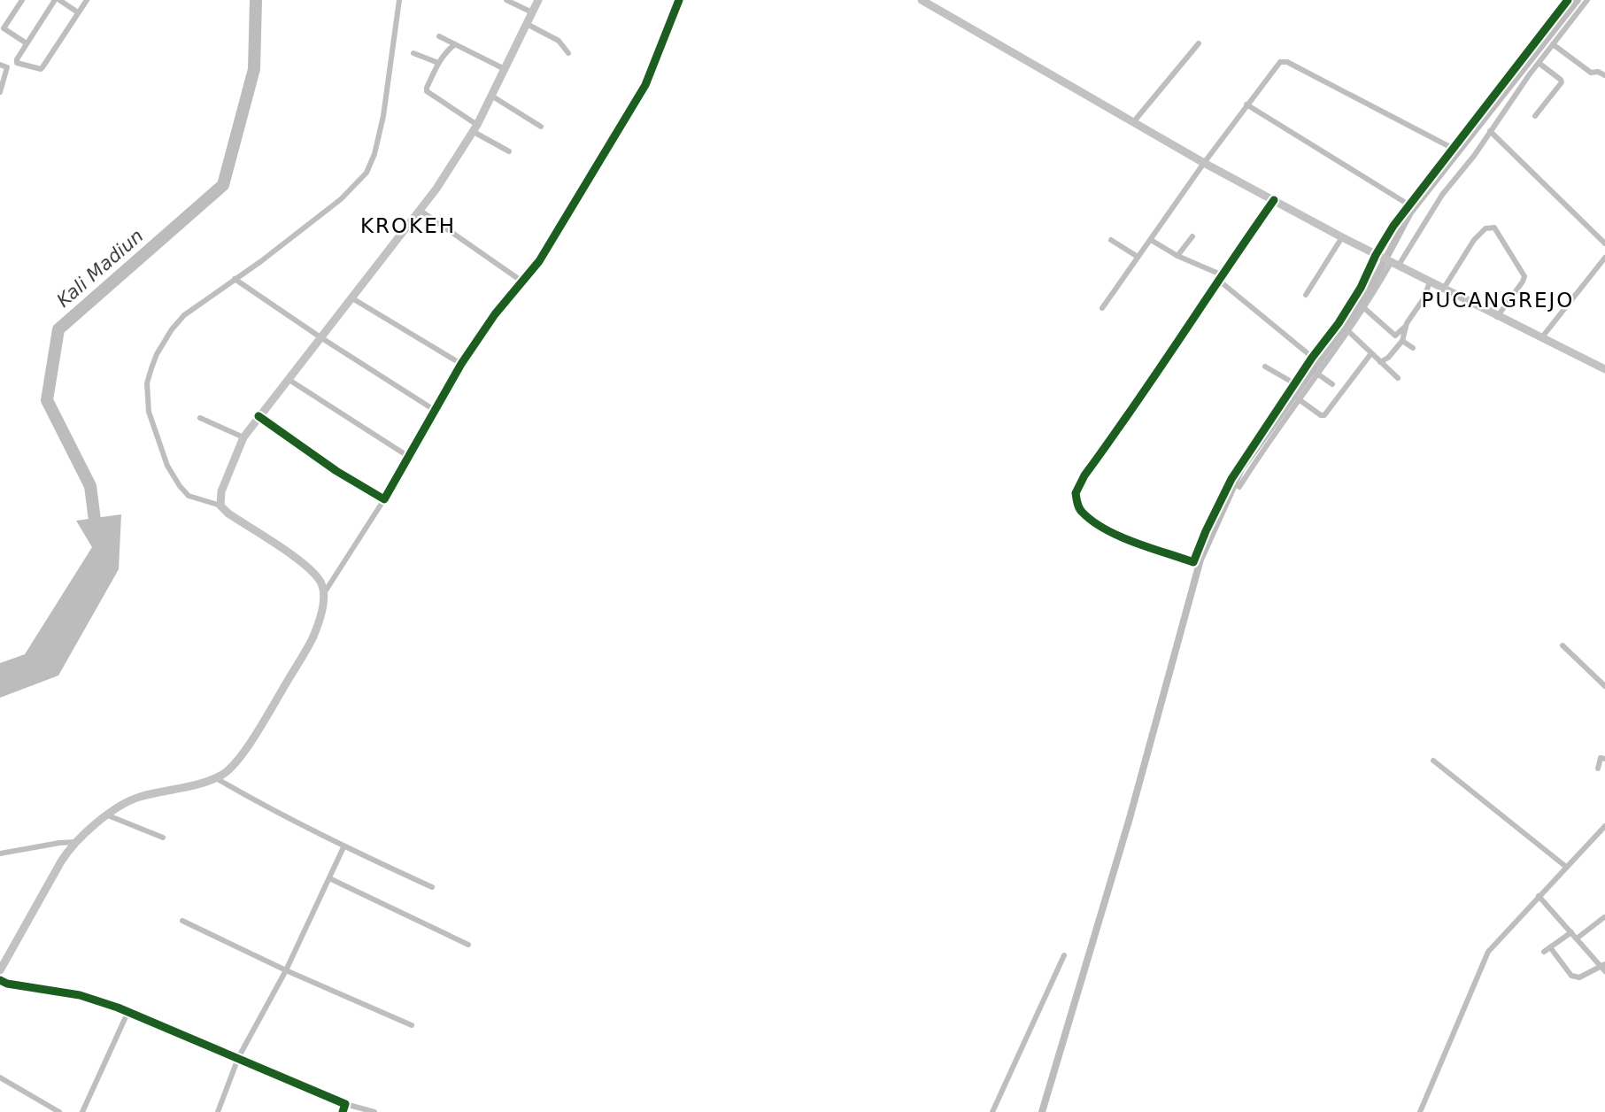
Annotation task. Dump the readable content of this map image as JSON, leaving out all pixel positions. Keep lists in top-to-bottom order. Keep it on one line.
{"districts":["KROKEH","PUCANGREJO"],"water":["Kali Madiun"]}
